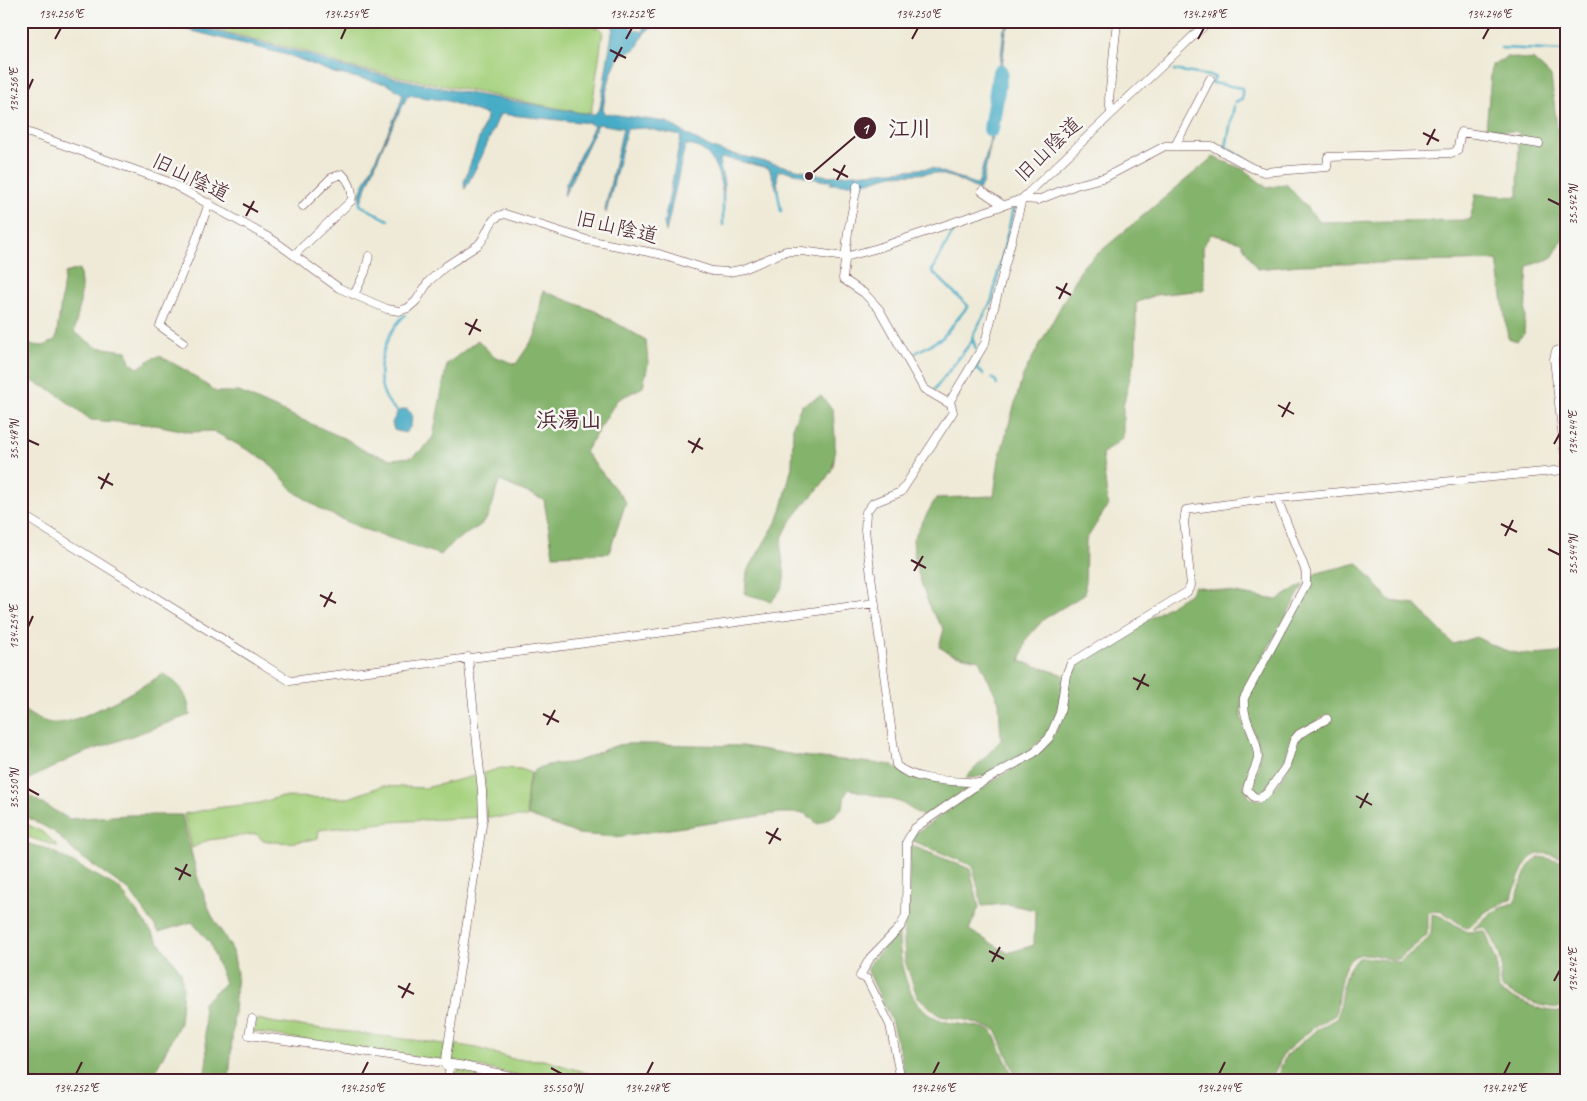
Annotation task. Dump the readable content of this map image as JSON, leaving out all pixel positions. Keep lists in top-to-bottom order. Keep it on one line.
{"streets":{"street":["旧山陰道"]},"districts":["浜湯山"],"places":["江川"],"coordinates":["134.256°E","134.254°E","134.252°E","134.250°E","134.248°E","134.246°E","35.542°N","134.244°E","35.548°N","35.544°N","35.550°N","134.242°E"]}
